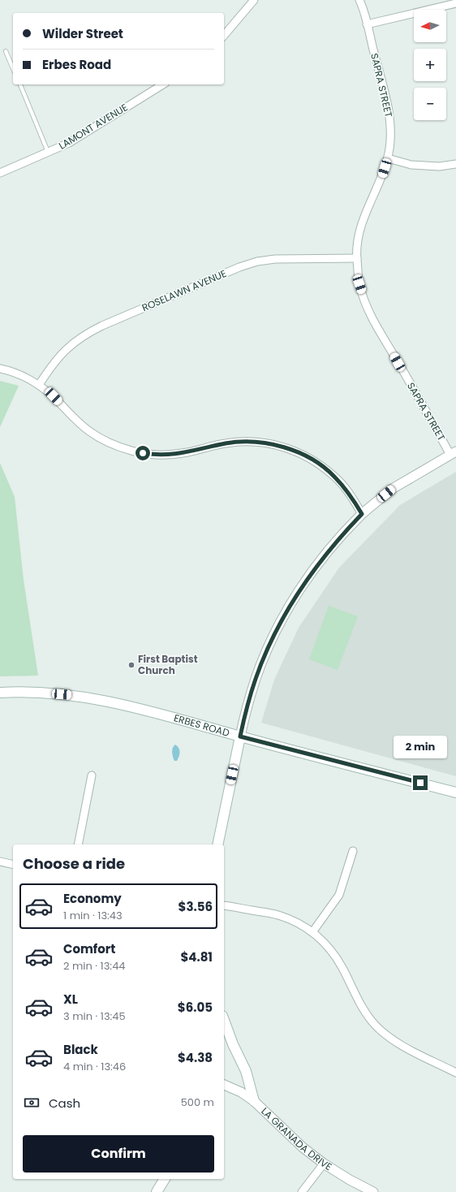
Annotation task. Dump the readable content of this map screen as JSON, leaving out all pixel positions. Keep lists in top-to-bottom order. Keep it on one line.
{"streets":{"main road":["ERBES ROAD"],"street":["SAPRA STREET","LAMONT AVENUE","ROSELAWN AVENUE","LA GRANADA DRIVE"]},"crossings":[["SAPRA STREET","ROSELAWN AVENUE"]],"places":["First Baptist Church"],"north":"left","page":{"map_buttons":["+","−"],"banner":["Wilder Street","Erbes Road"],"bubble":"2 min","heading":"Choose a ride","list":[{"name":"Economy","note":"1 min · 13:43","value":"$3.56"},{"name":"Comfort","note":"2 min · 13:44","value":"$4.81"},{"name":"XL","note":"3 min · 13:45","value":"$6.05"},{"name":"Black","note":"4 min · 13:46","value":"$4.38"}],"pay":["Cash","500 m"],"buttons":"Confirm"}}
